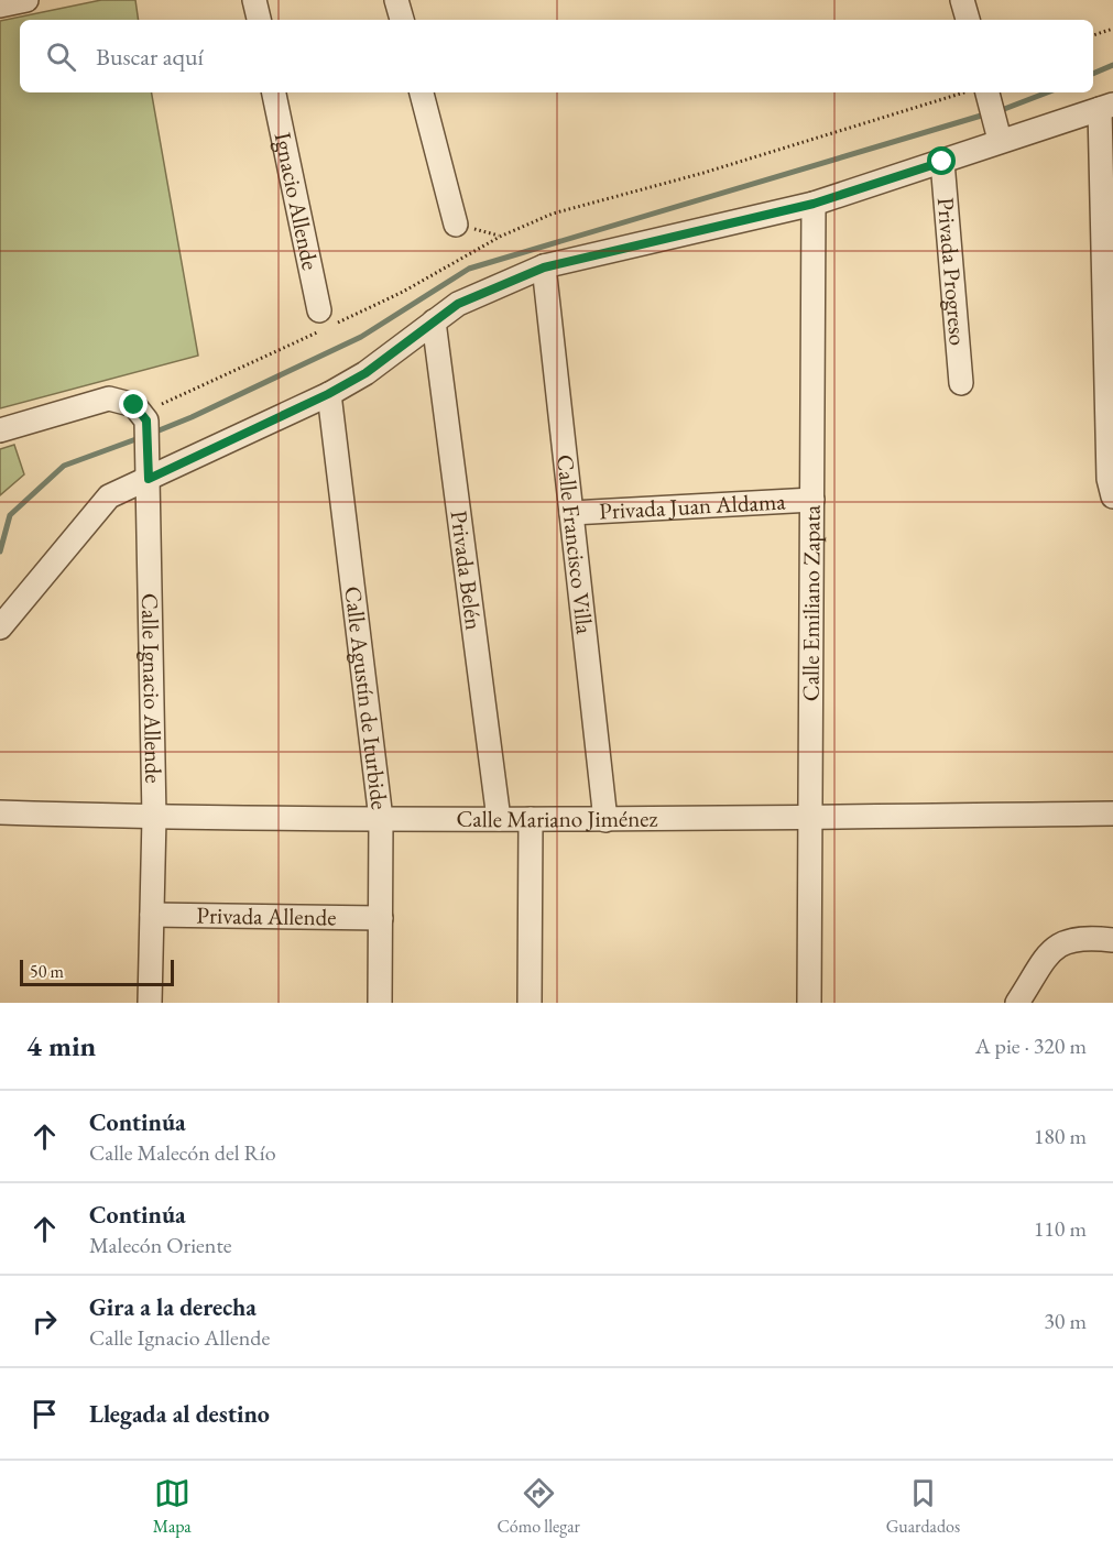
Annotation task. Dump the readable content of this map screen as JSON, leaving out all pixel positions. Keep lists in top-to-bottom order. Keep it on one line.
{"streets":{"street":["Ignacio Allende","Privada Progreso","Privada Juan Aldama","Calle Francisco Villa","Privada Belén","Calle Emiliano Zapata","Calle Ignacio Allende","Calle Agustín de Iturbide","Calle Mariano Jiménez","Privada Allende"]},"crossings":[["Privada Juan Aldama","Calle Francisco Villa"],["Privada Juan Aldama","Calle Emiliano Zapata"],["Calle Francisco Villa","Calle Mariano Jiménez"],["Privada Belén","Calle Mariano Jiménez"],["Calle Emiliano Zapata","Calle Mariano Jiménez"],["Calle Ignacio Allende","Calle Mariano Jiménez"],["Calle Ignacio Allende","Privada Allende"],["Calle Agustín de Iturbide","Calle Mariano Jiménez"],["Calle Agustín de Iturbide","Privada Allende"]],"scale_bar":"50 m","page":{"search":"Buscar aquí","scale":"50 m","heading":["4 min","A pie · 320 m"],"list":[["Continúa","Calle Malecón del Río","180 m"],["Continúa","Malecón Oriente","110 m"],["Gira a la derecha","Calle Ignacio Allende","30 m"],"Llegada al destino"],"nav":["Mapa","Cómo llegar","Guardados"]}}
